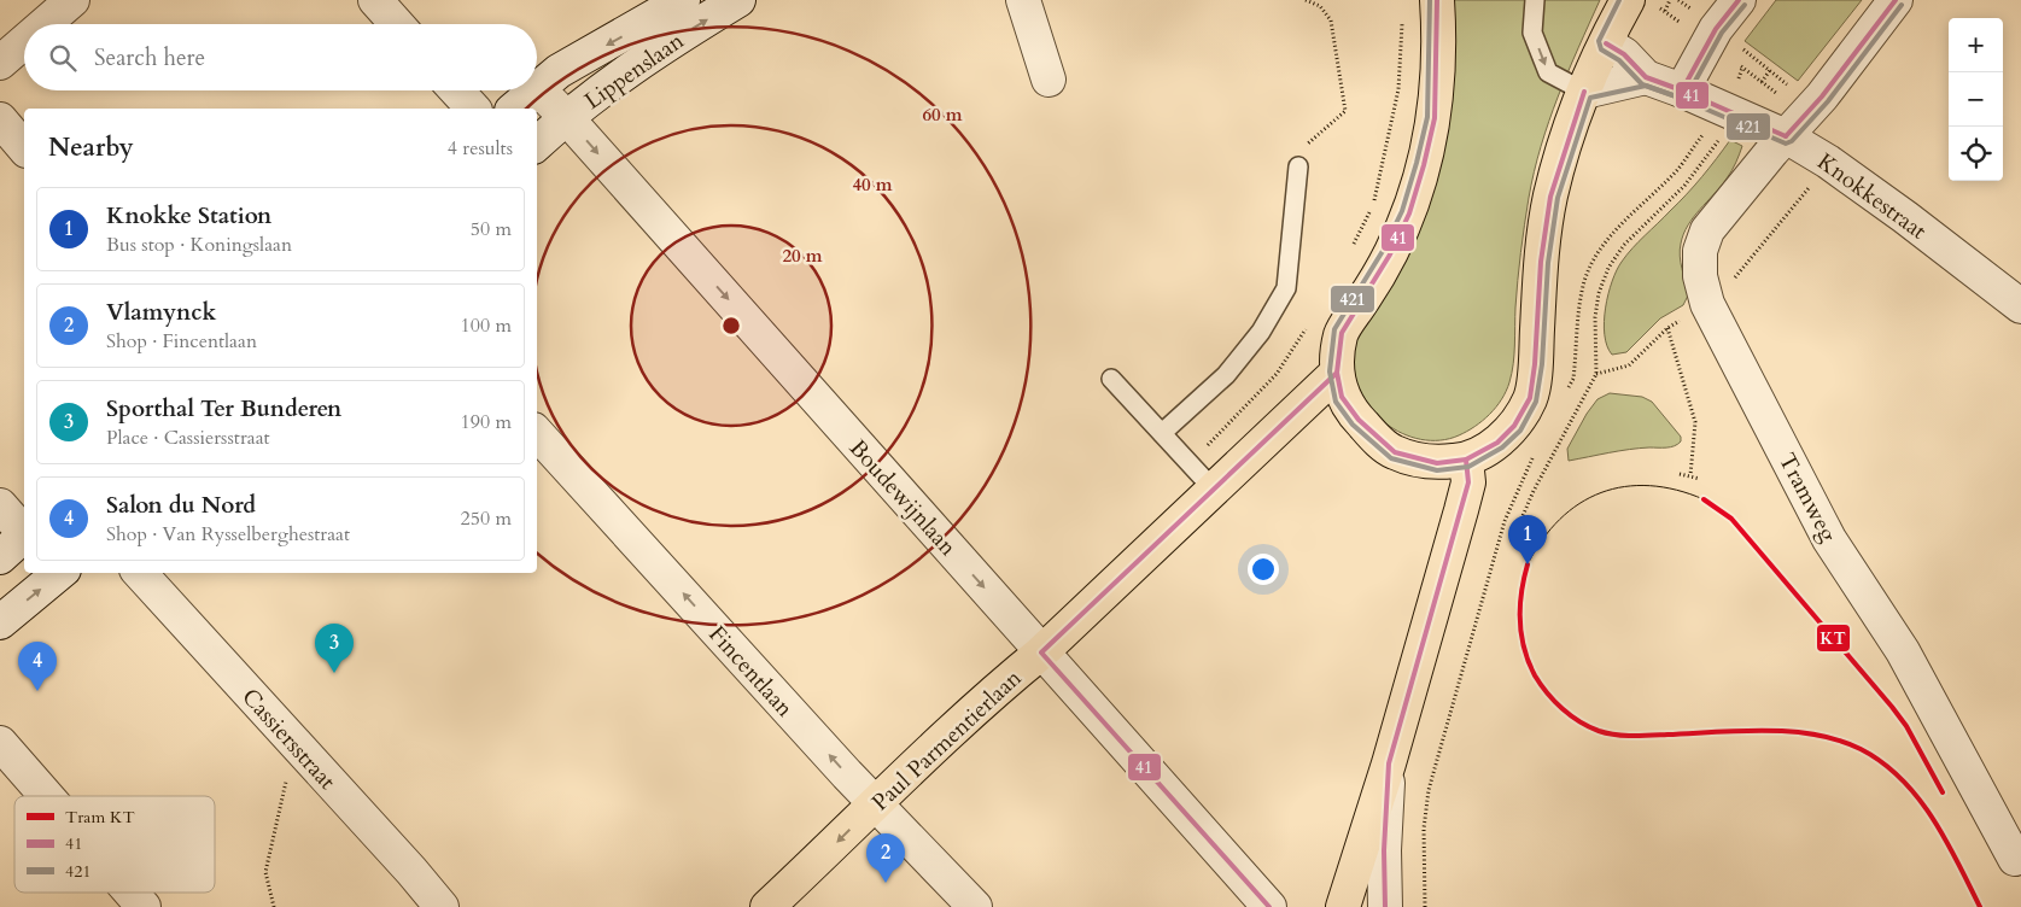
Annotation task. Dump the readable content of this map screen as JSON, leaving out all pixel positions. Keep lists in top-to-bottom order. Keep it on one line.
{"streets":{"main road":["Paul Parmentierlaan"],"street":["Lippenslaan","Knokkestraat","Boudewijnlaan","Tramweg","Fincentlaan","Cassiersstraat"]},"crossings":[["Lippenslaan","Boudewijnlaan"],["Knokkestraat","Tramweg"],["Boudewijnlaan","Paul Parmentierlaan"],["Fincentlaan","Paul Parmentierlaan"]],"one_way":["Boudewijnlaan","Fincentlaan"],"lines":["transit line 41","transit line 421","tram line KT"],"legend":["Tram KT","41","421"],"page":{"map_buttons":["+","−"],"search":"Search here","heading":["Nearby","4 results"],"list":[{"mark":"1","name":"Knokke Station","note":"Bus stop · Koningslaan","value":"50 m"},{"mark":"2","name":"Vlamynck","note":"Shop · Fincentlaan","value":"100 m"},{"mark":"3","name":"Sporthal Ter Bunderen","note":"Place · Cassiersstraat","value":"190 m"},{"mark":"4","name":"Salon du Nord","note":"Shop · Van Rysselberghestraat","value":"250 m"}],"pins":["1","3","4","2"]},"rings":["60 m","40 m","20 m"]}
